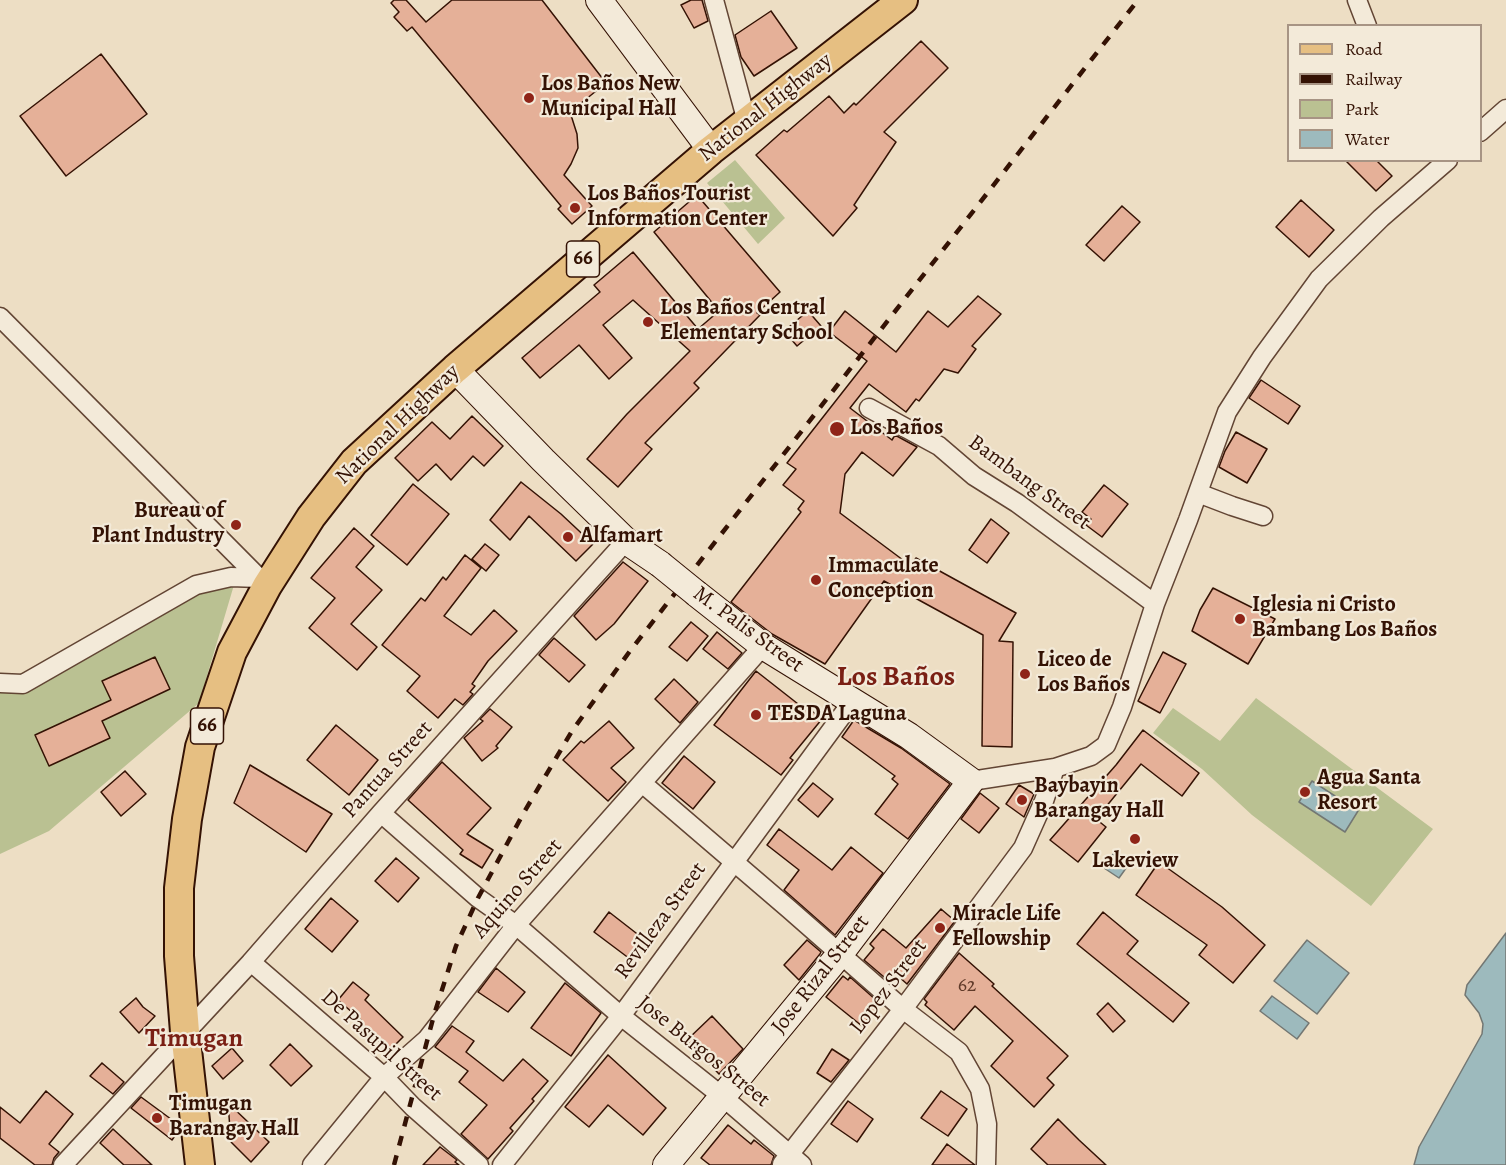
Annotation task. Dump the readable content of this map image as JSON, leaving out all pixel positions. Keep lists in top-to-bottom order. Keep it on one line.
{"streets":{"main road":["National Highway","66","M. Palis Street","Jose Rizal Street"],"street":["Bambang Street","Pantua Street","Aquino Street","Revilleza Street","Lopez Street","De Pasupil Street","Jose Burgos Street"]},"crossings":[["National Highway","M. Palis Street"],["National Highway","Pantua Street"],["M. Palis Street","Pantua Street"],["M. Palis Street","Aquino Street"],["M. Palis Street","Revilleza Street"],["M. Palis Street","Jose Rizal Street"],["Pantua Street","De Pasupil Street"],["Pantua Street","Jose Burgos Street"],["Aquino Street","De Pasupil Street"],["Aquino Street","Jose Burgos Street"],["Revilleza Street","Jose Burgos Street"],["Jose Rizal Street","Jose Burgos Street"],["Lopez Street","Jose Burgos Street"]],"districts":["Los Baños","Timugan"],"places":["Los Baños New Municipal Hall","Los Baños Tourist Information Center","Los Baños Central Elementary School","Los Baños","Bureau of Plant Industry","Alfamart","Immaculate Conception","Iglesia ni Cristo Bambang Los Baños","Liceo de Los Baños","TESDA Laguna","Agua Santa Resort","Baybayin Barangay Hall","Lakeview","Miracle Life Fellowship","Timugan Barangay Hall"],"house_numbers":["62"],"legend":["Road","Railway","Park","Water"]}
